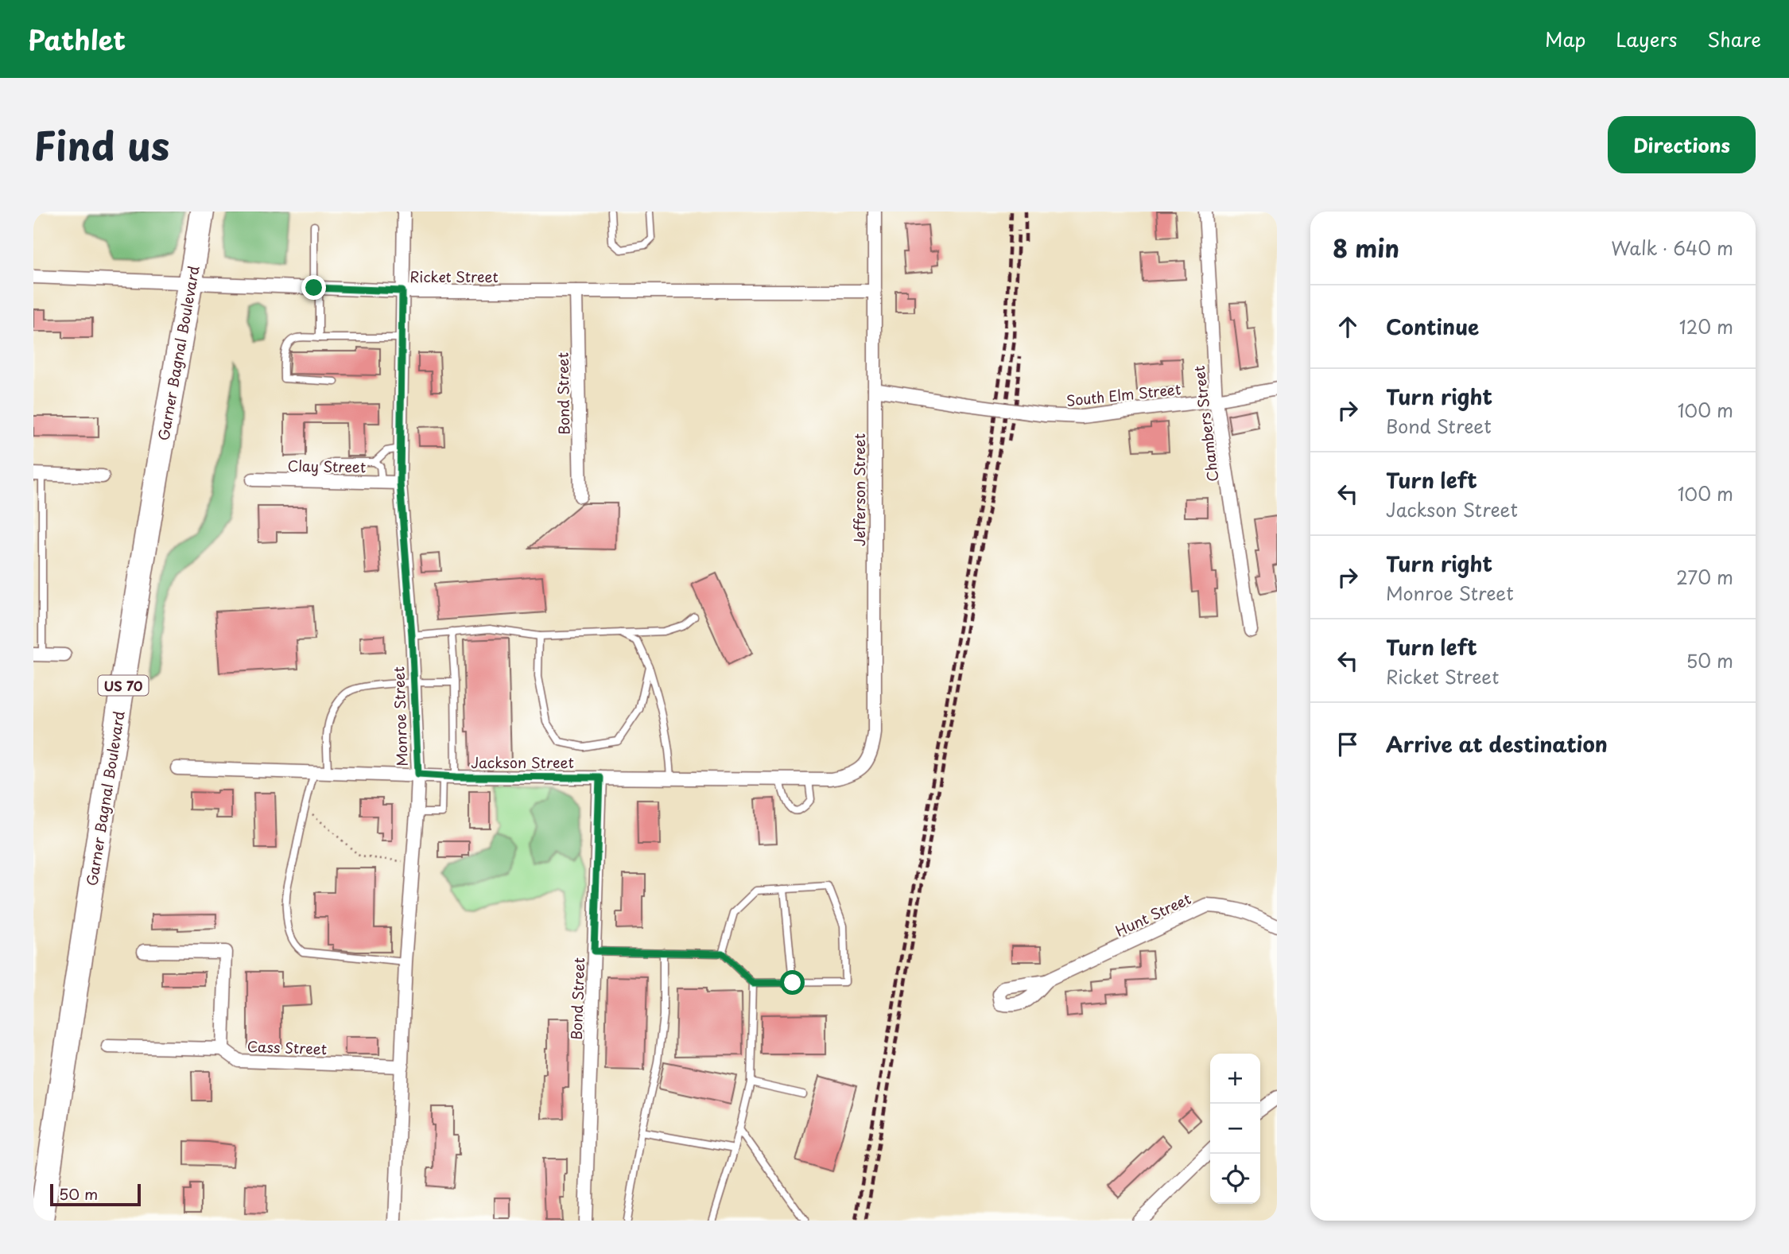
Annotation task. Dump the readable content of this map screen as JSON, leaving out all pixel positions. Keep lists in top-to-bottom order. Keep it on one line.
{"streets":{"highway":["Garner Bagnal Boulevard","US 70"],"street":["Ricket Street","Bond Street","South Elm Street","Chambers Street","Clay Street","Jefferson Street","Monroe Street","Jackson Street","Hunt Street","Cass Street"]},"crossings":[["Ricket Street","Garner Bagnal Boulevard"],["Ricket Street","Bond Street"],["Ricket Street","Jefferson Street"],["Ricket Street","Monroe Street"],["Bond Street","Jackson Street"],["South Elm Street","Chambers Street"],["South Elm Street","Jefferson Street"],["Clay Street","Monroe Street"],["Jefferson Street","Jackson Street"],["Monroe Street","Jackson Street"],["Monroe Street","Cass Street"]],"scale_bar":"50 m","page":{"header":"Pathlet","nav":["Map","Layers","Share"],"title":"Find us","buttons":"Directions","heading":["8 min","Walk · 640 m"],"list":[["Continue","120 m"],["Turn right","Bond Street","100 m"],["Turn left","Jackson Street","100 m"],["Turn right","Monroe Street","270 m"],["Turn left","Ricket Street","50 m"],"Arrive at destination"],"map_buttons":["+","−"],"scale":"50 m"}}
